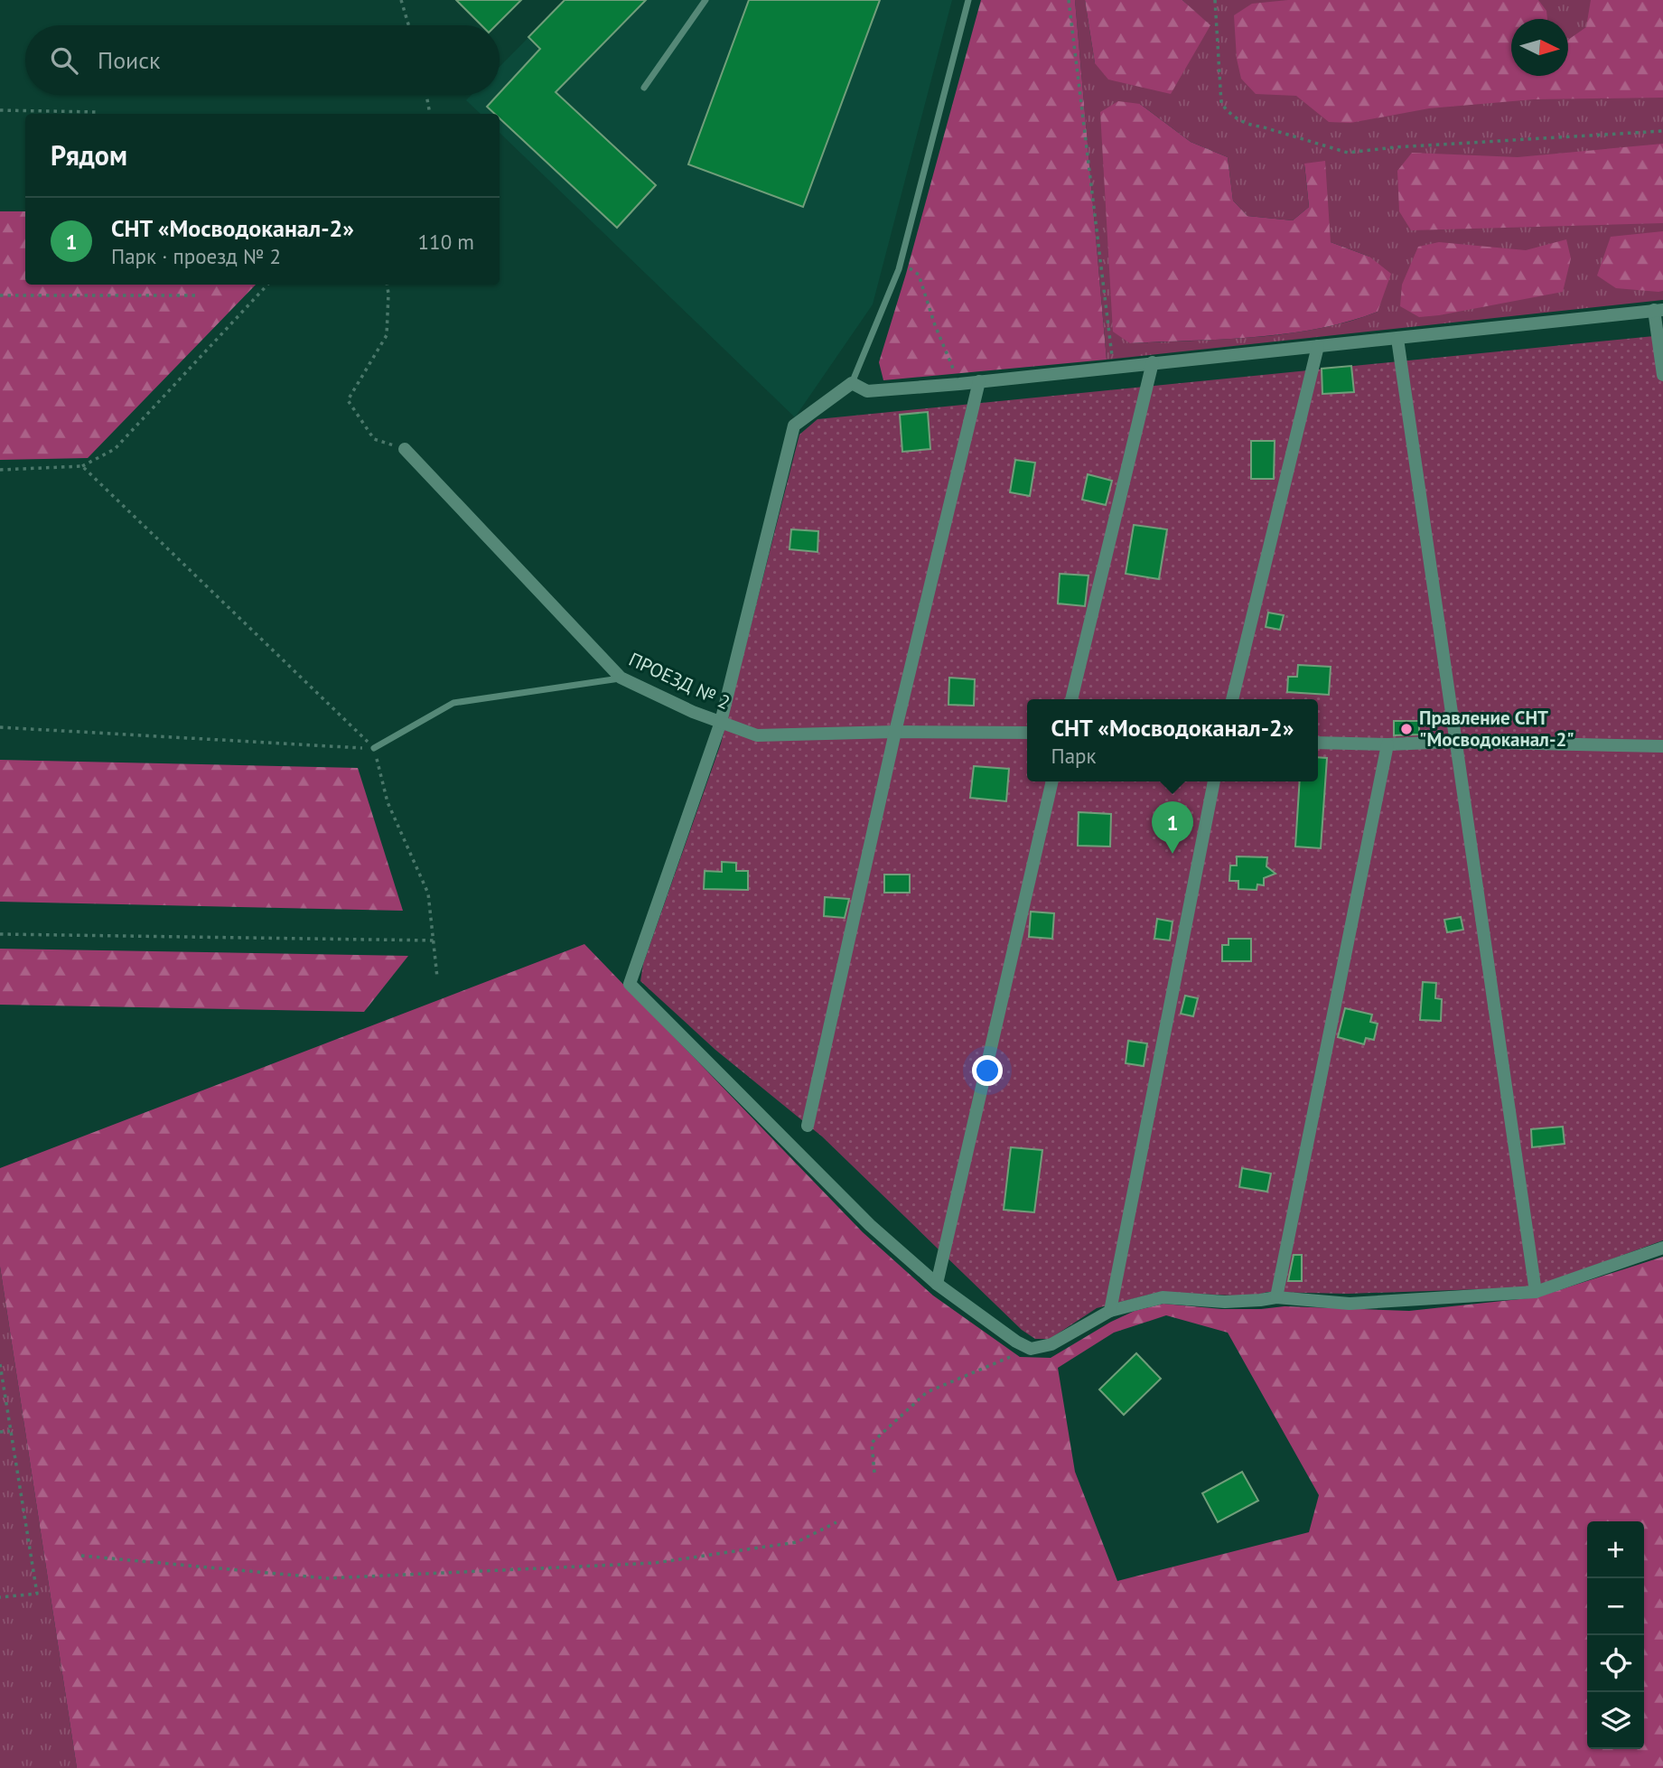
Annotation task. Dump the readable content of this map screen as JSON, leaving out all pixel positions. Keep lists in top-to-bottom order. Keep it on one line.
{"streets":{"street":["ПРОЕЗД № 2"]},"places":["Правление СНТ \"Мосводоканал-2\""],"north":"right","page":{"search":"Поиск","heading":"Рядом","list":[{"mark":"1","name":"СНТ «Мосводоканал-2»","note":"Парк · проезд № 2","value":"110 m"}],"popup":["СНТ «Мосводоканал-2»","Парк"],"pins":"1","map_buttons":["+","−"]}}
